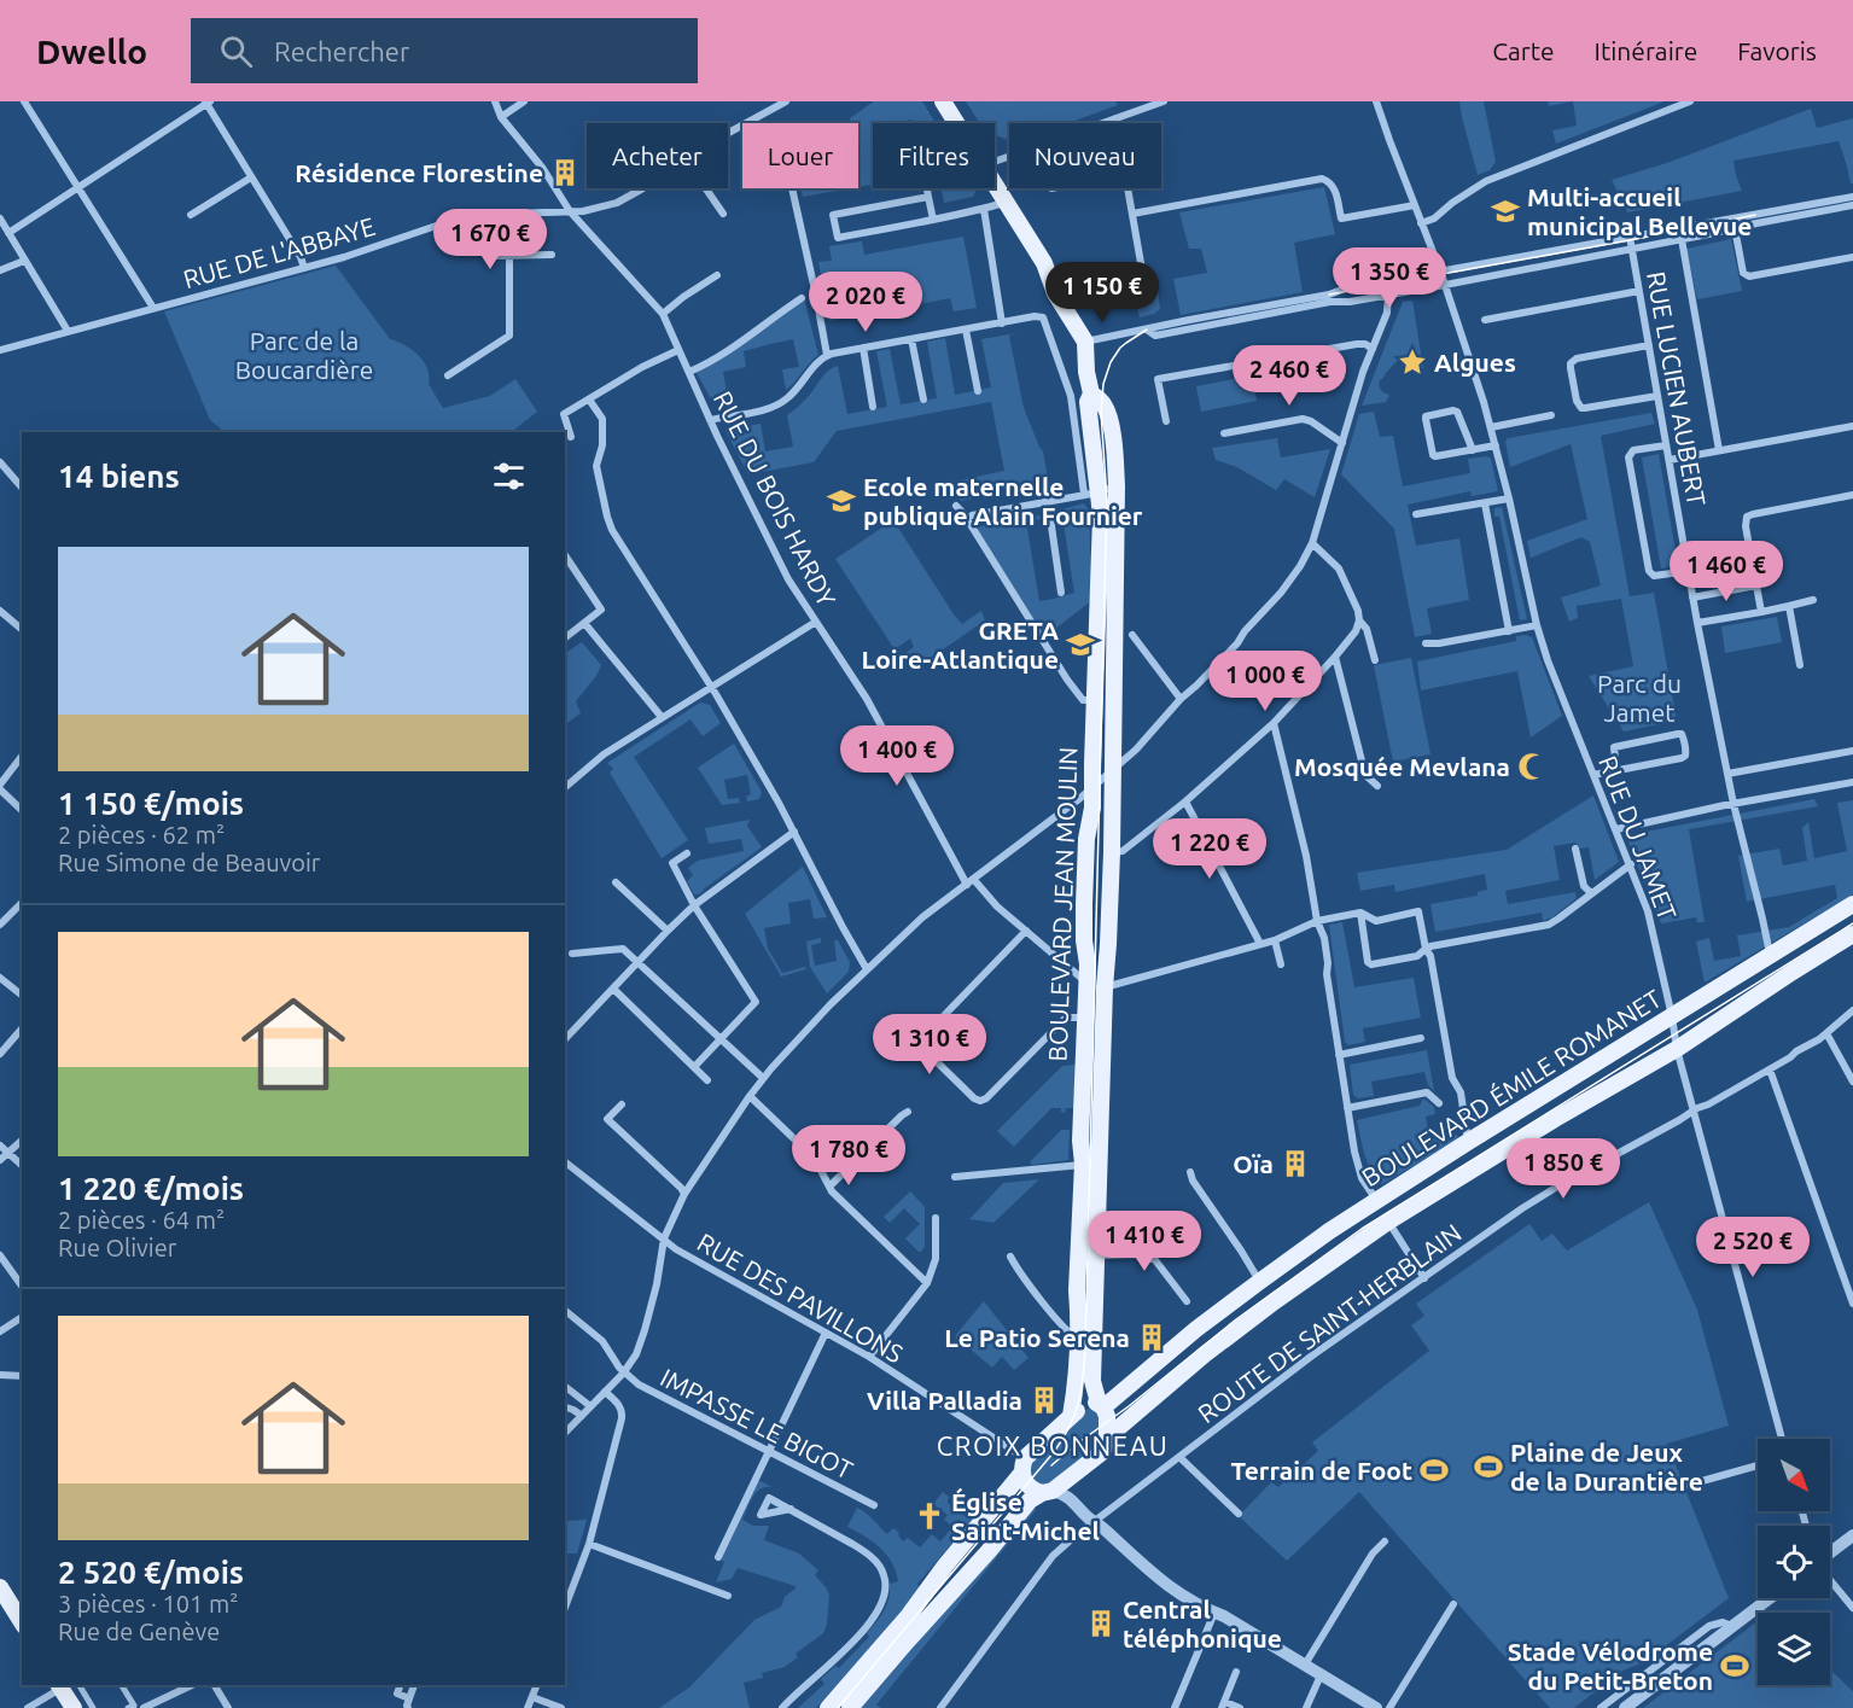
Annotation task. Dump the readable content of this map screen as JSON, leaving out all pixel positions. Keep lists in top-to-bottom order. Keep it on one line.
{"streets":{"main road":["BOULEVARD JEAN MOULIN","BOULEVARD ÉMILE ROMANET"],"street":["RUE DE L'ABBAYE","RUE LUCIEN AUBERT","RUE DU BOIS HARDY","RUE DU JAMET","RUE DES PAVILLONS","ROUTE DE SAINT-HERBLAIN","IMPASSE LE BIGOT"]},"crossings":[["RUE DE L'ABBAYE","RUE DU BOIS HARDY"],["RUE LUCIEN AUBERT","BOULEVARD ÉMILE ROMANET"],["RUE DU BOIS HARDY","BOULEVARD JEAN MOULIN"],["RUE DU JAMET","BOULEVARD ÉMILE ROMANET"],["RUE DU JAMET","ROUTE DE SAINT-HERBLAIN"],["BOULEVARD JEAN MOULIN","BOULEVARD ÉMILE ROMANET"],["BOULEVARD ÉMILE ROMANET","RUE DES PAVILLONS"]],"districts":["CROIX BONNEAU"],"parks":["Parc de la Boucardière","Parc du Jamet"],"places":{"building":["Résidence Florestine","Oïa","Le Patio Serena","Villa Palladia","Central téléphonique"],"school or university":["Multi-accueil municipal Bellevue","Ecole maternelle publique Alain Fournier","GRETA Loire-Atlantique"],"place":["Algues"],"mosque":["Mosquée Mevlana"],"sports":["Plaine de Jeux de la Durantière","Terrain de Foot","Stade Vélodrome du Petit-Breton"],"church":["Église Saint-Michel"]},"north":"bottom right","page":{"header":"Dwello","search":"Rechercher","nav":["Carte","Itinéraire","Favoris"],"chip":["Acheter","Louer","Filtres","Nouveau"],"price":["1 670 €","1 350 €","1 150 €","2 020 €","2 460 €","1 460 €","1 000 €","1 400 €","1 220 €","1 310 €","1 780 €","1 850 €","1 410 €","2 520 €"],"heading":"14 biens","list":[{"name":"1 150 €/mois","note":"2 pièces · 62 m² · Rue Simone de Beauvoir"},{"name":"1 220 €/mois","note":"2 pièces · 64 m² · Rue Olivier"},{"name":"2 520 €/mois","note":"3 pièces · 101 m² · Rue de Genève"}]}}
